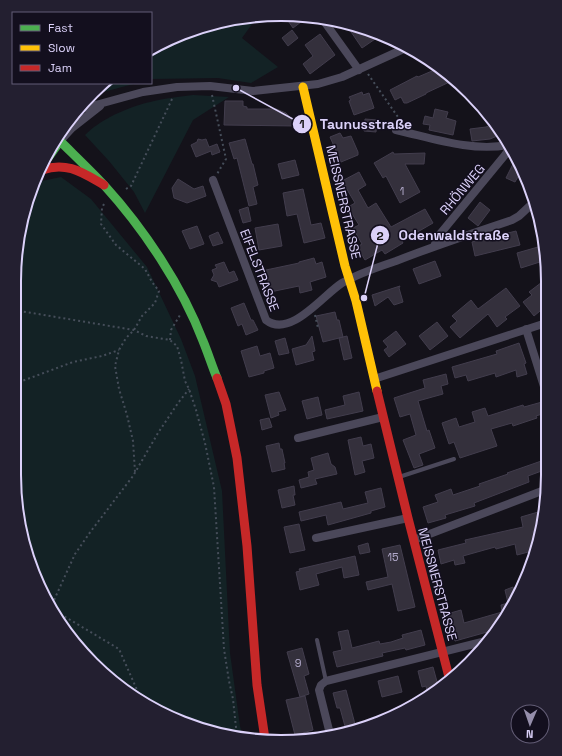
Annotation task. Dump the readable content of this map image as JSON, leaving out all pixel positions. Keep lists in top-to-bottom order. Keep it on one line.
{"streets":{"main road":["MEISSNERSTRASSE"],"street":["RHÖNWEG","EIFELSTRASSE"]},"crossings":[["MEISSNERSTRASSE","EIFELSTRASSE"]],"places":["Taunusstraße","Odenwaldstraße"],"house_numbers":["1","15","9"],"legend":["Fast","Slow","Jam"],"north":"bottom"}
